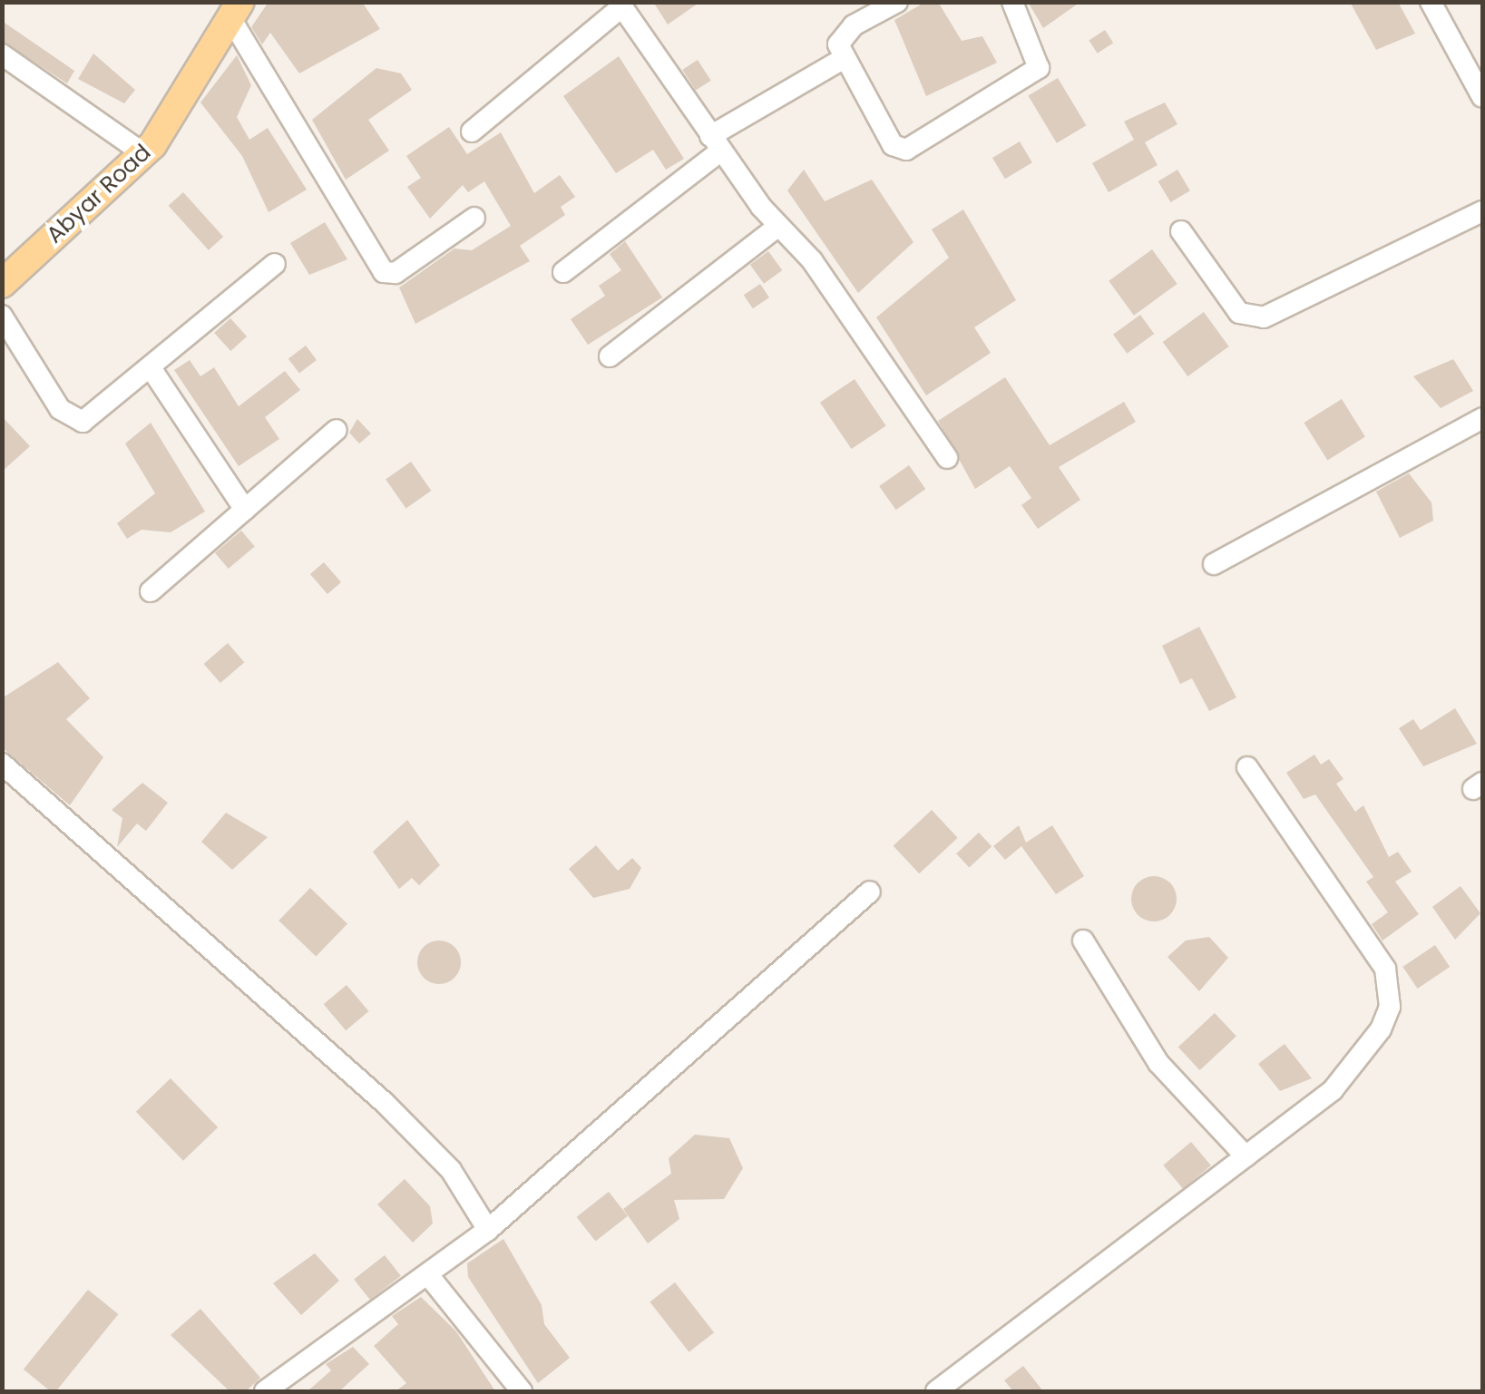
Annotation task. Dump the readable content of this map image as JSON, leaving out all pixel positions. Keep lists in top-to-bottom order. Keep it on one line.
{"streets":{"main road":["Abyar Road"]}}
